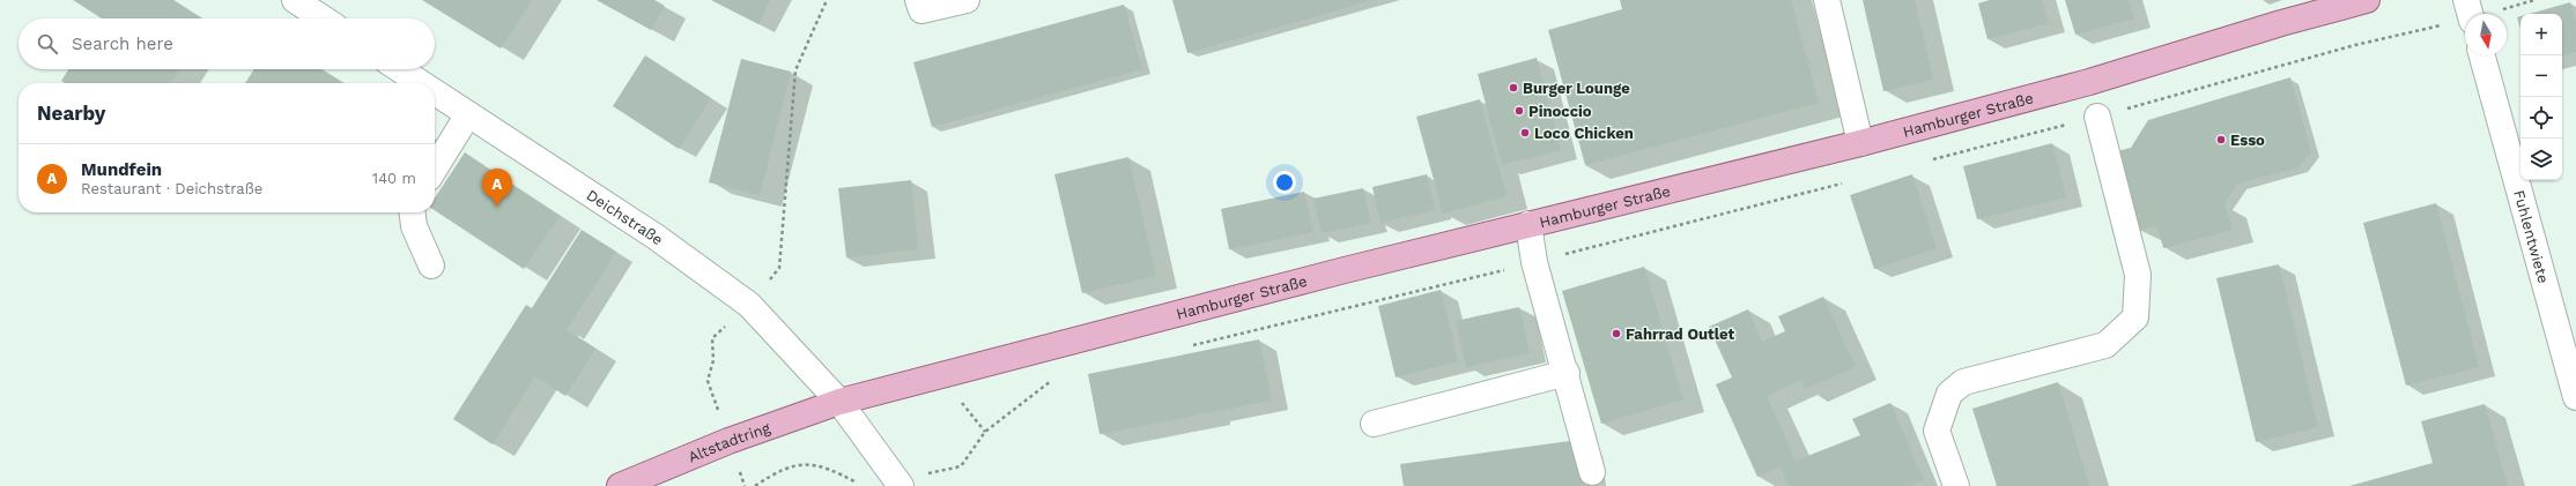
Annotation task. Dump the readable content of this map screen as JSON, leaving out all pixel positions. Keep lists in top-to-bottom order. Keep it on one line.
{"streets":{"main road":["Hamburger Straße","Altstadtring"],"street":["Deichstraße","Fuhlentwiete"]},"crossings":[["Hamburger Straße","Deichstraße"],["Hamburger Straße","Altstadtring"],["Deichstraße","Altstadtring"]],"places":["Burger Lounge","Pinoccio","Loco Chicken","Esso","Fahrrad Outlet"],"north":"bottom","page":{"map_buttons":["+","−"],"search":"Search here","heading":"Nearby","list":[{"mark":"A","name":"Mundfein","note":"Restaurant · Deichstraße","value":"140 m"}],"pins":"A"}}
